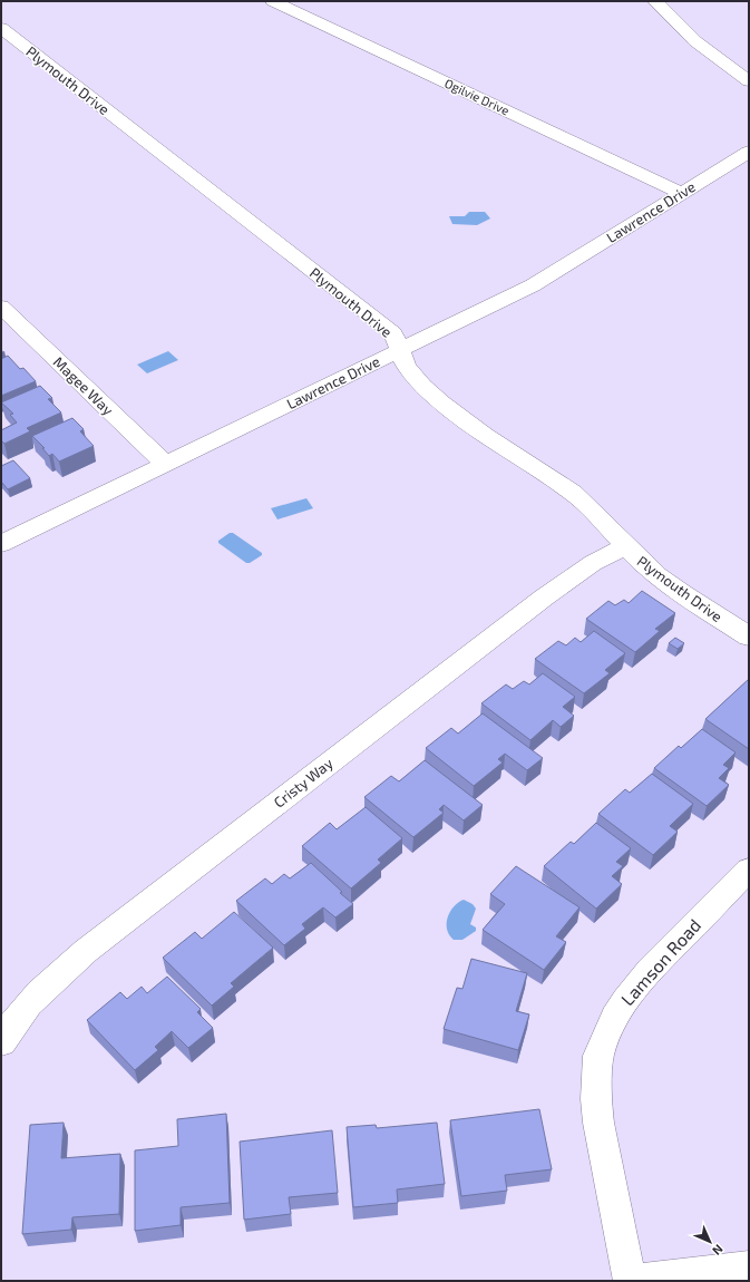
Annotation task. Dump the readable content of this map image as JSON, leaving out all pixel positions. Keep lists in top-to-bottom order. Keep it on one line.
{"streets":{"street":["Plymouth Drive","Ogilvie Drive","Lawrence Drive","Magee Way","Cristy Way","Lamson Road"]},"crossings":[["Plymouth Drive","Lawrence Drive"],["Plymouth Drive","Cristy Way"],["Ogilvie Drive","Lawrence Drive"],["Lawrence Drive","Magee Way"]],"north":"bottom right"}
